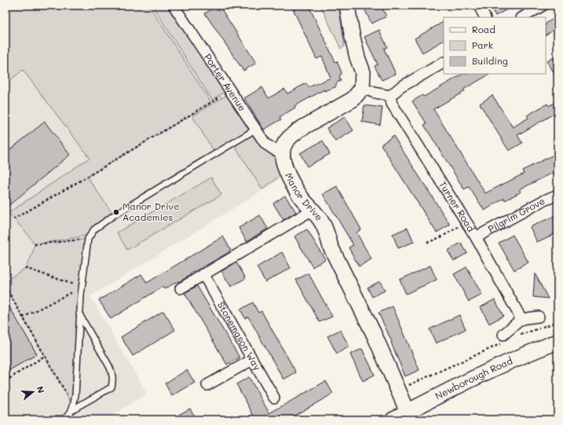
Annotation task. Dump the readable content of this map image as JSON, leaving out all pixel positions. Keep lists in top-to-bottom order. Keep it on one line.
{"streets":{"street":["Porter Avenue","Manor Drive","Turner Road","Pilgrim Grove","Stonemason Way","Newborough Road"]},"crossings":[["Porter Avenue","Manor Drive"],["Manor Drive","Newborough Road"],["Turner Road","Pilgrim Grove"]],"places":["Manor Drive Academies"],"legend":["Road","Park","Building"],"north":"right"}
